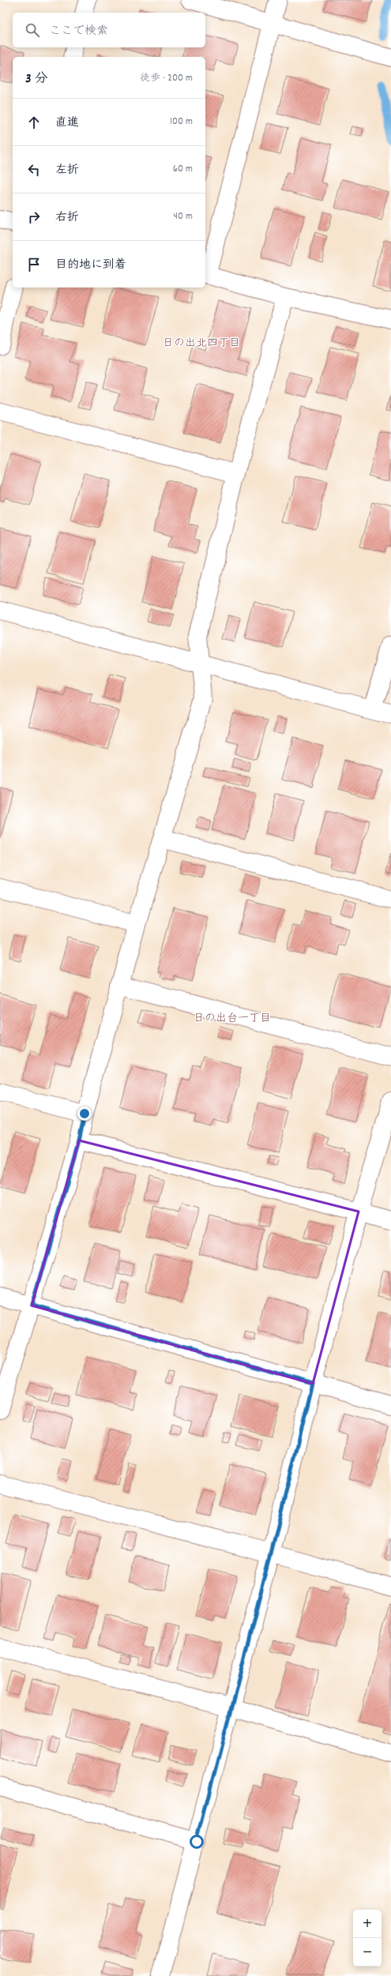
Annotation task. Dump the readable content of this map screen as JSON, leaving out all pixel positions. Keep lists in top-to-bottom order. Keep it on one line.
{"districts":["日の出北四丁目","日の出台一丁目"],"page":{"search":"ここで検索","heading":["3 分","徒歩 · 200 m"],"list":[["直進","100 m"],["左折","60 m"],["右折","40 m"],"目的地に到着"],"map_buttons":["+","−"]}}
